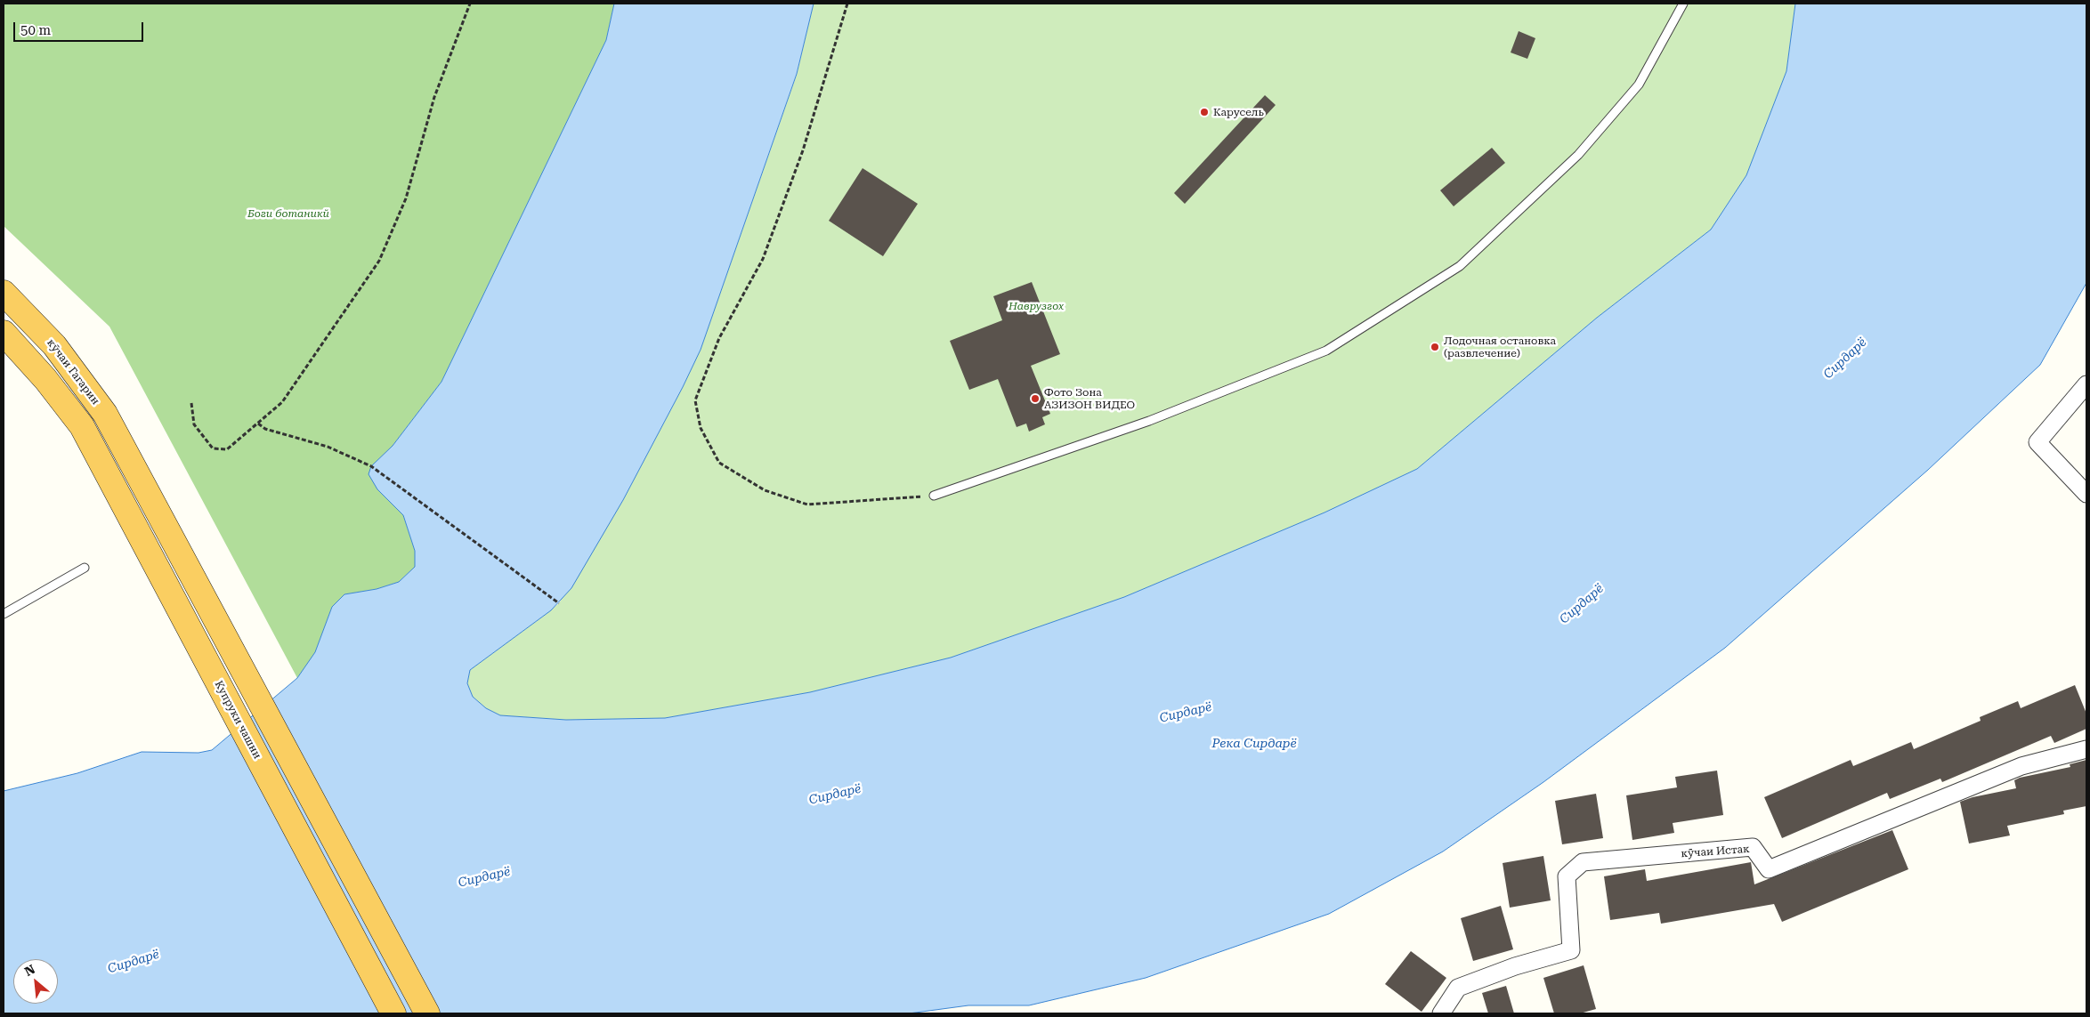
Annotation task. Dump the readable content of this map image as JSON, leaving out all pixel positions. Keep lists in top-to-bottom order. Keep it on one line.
{"streets":{"highway":["кӯчаи Гагарин","Купруки чашни"],"street":["кӯчаи Истак"]},"water":["Сирдарё","Река Сирдарё"],"parks":["Боги ботаникй","Наврузгох"],"places":["Карусель","Лодочная остановка (развлечение)","Фото Зона АЗИЗОН ВИДЕО"],"scale_bar":"50 m","north":"top left"}
